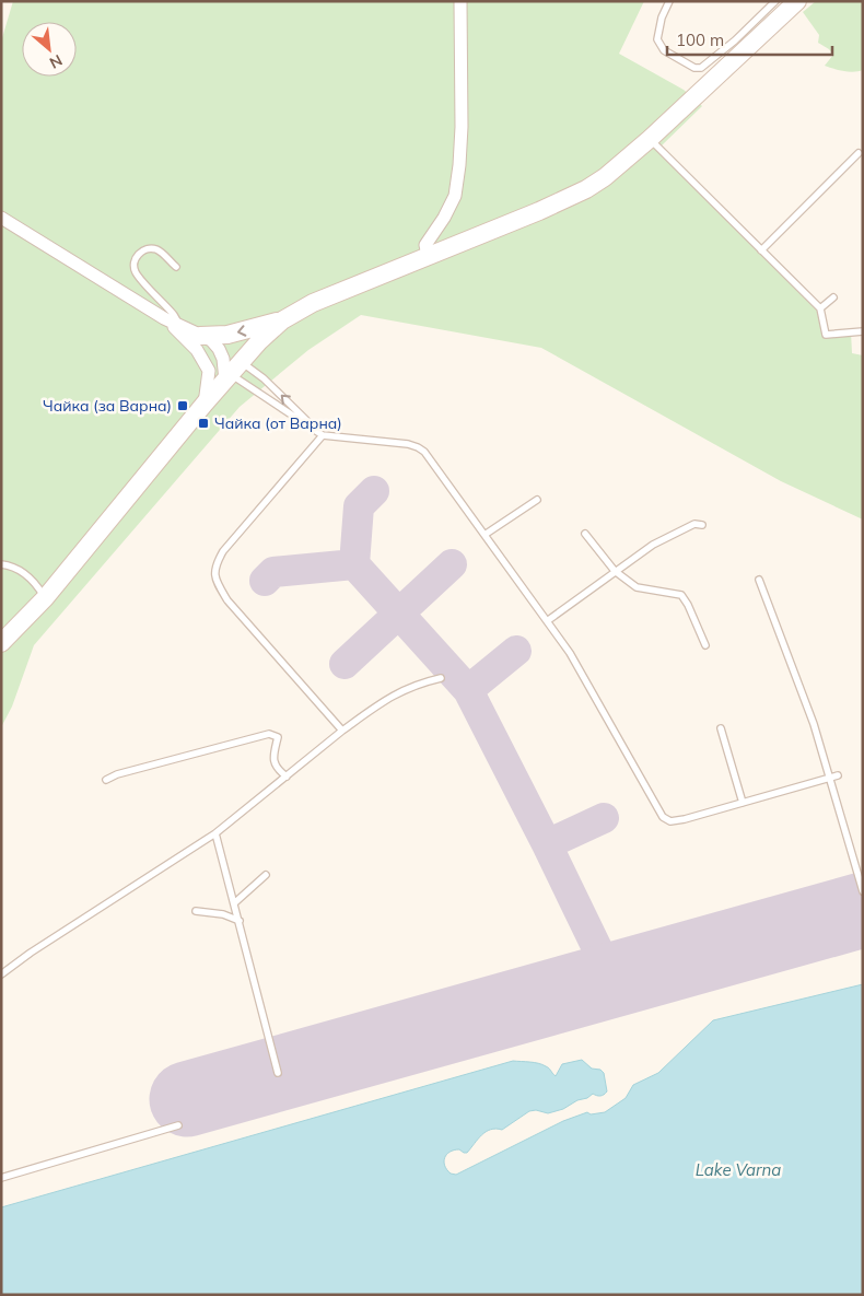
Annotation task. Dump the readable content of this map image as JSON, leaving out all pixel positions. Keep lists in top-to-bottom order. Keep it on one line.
{"water":["Lake Varna"],"places":{"transit":["Чайка (за Варна)","Чайка (от Варна)"]},"scale_bar":"100 m","north":"bottom right"}
